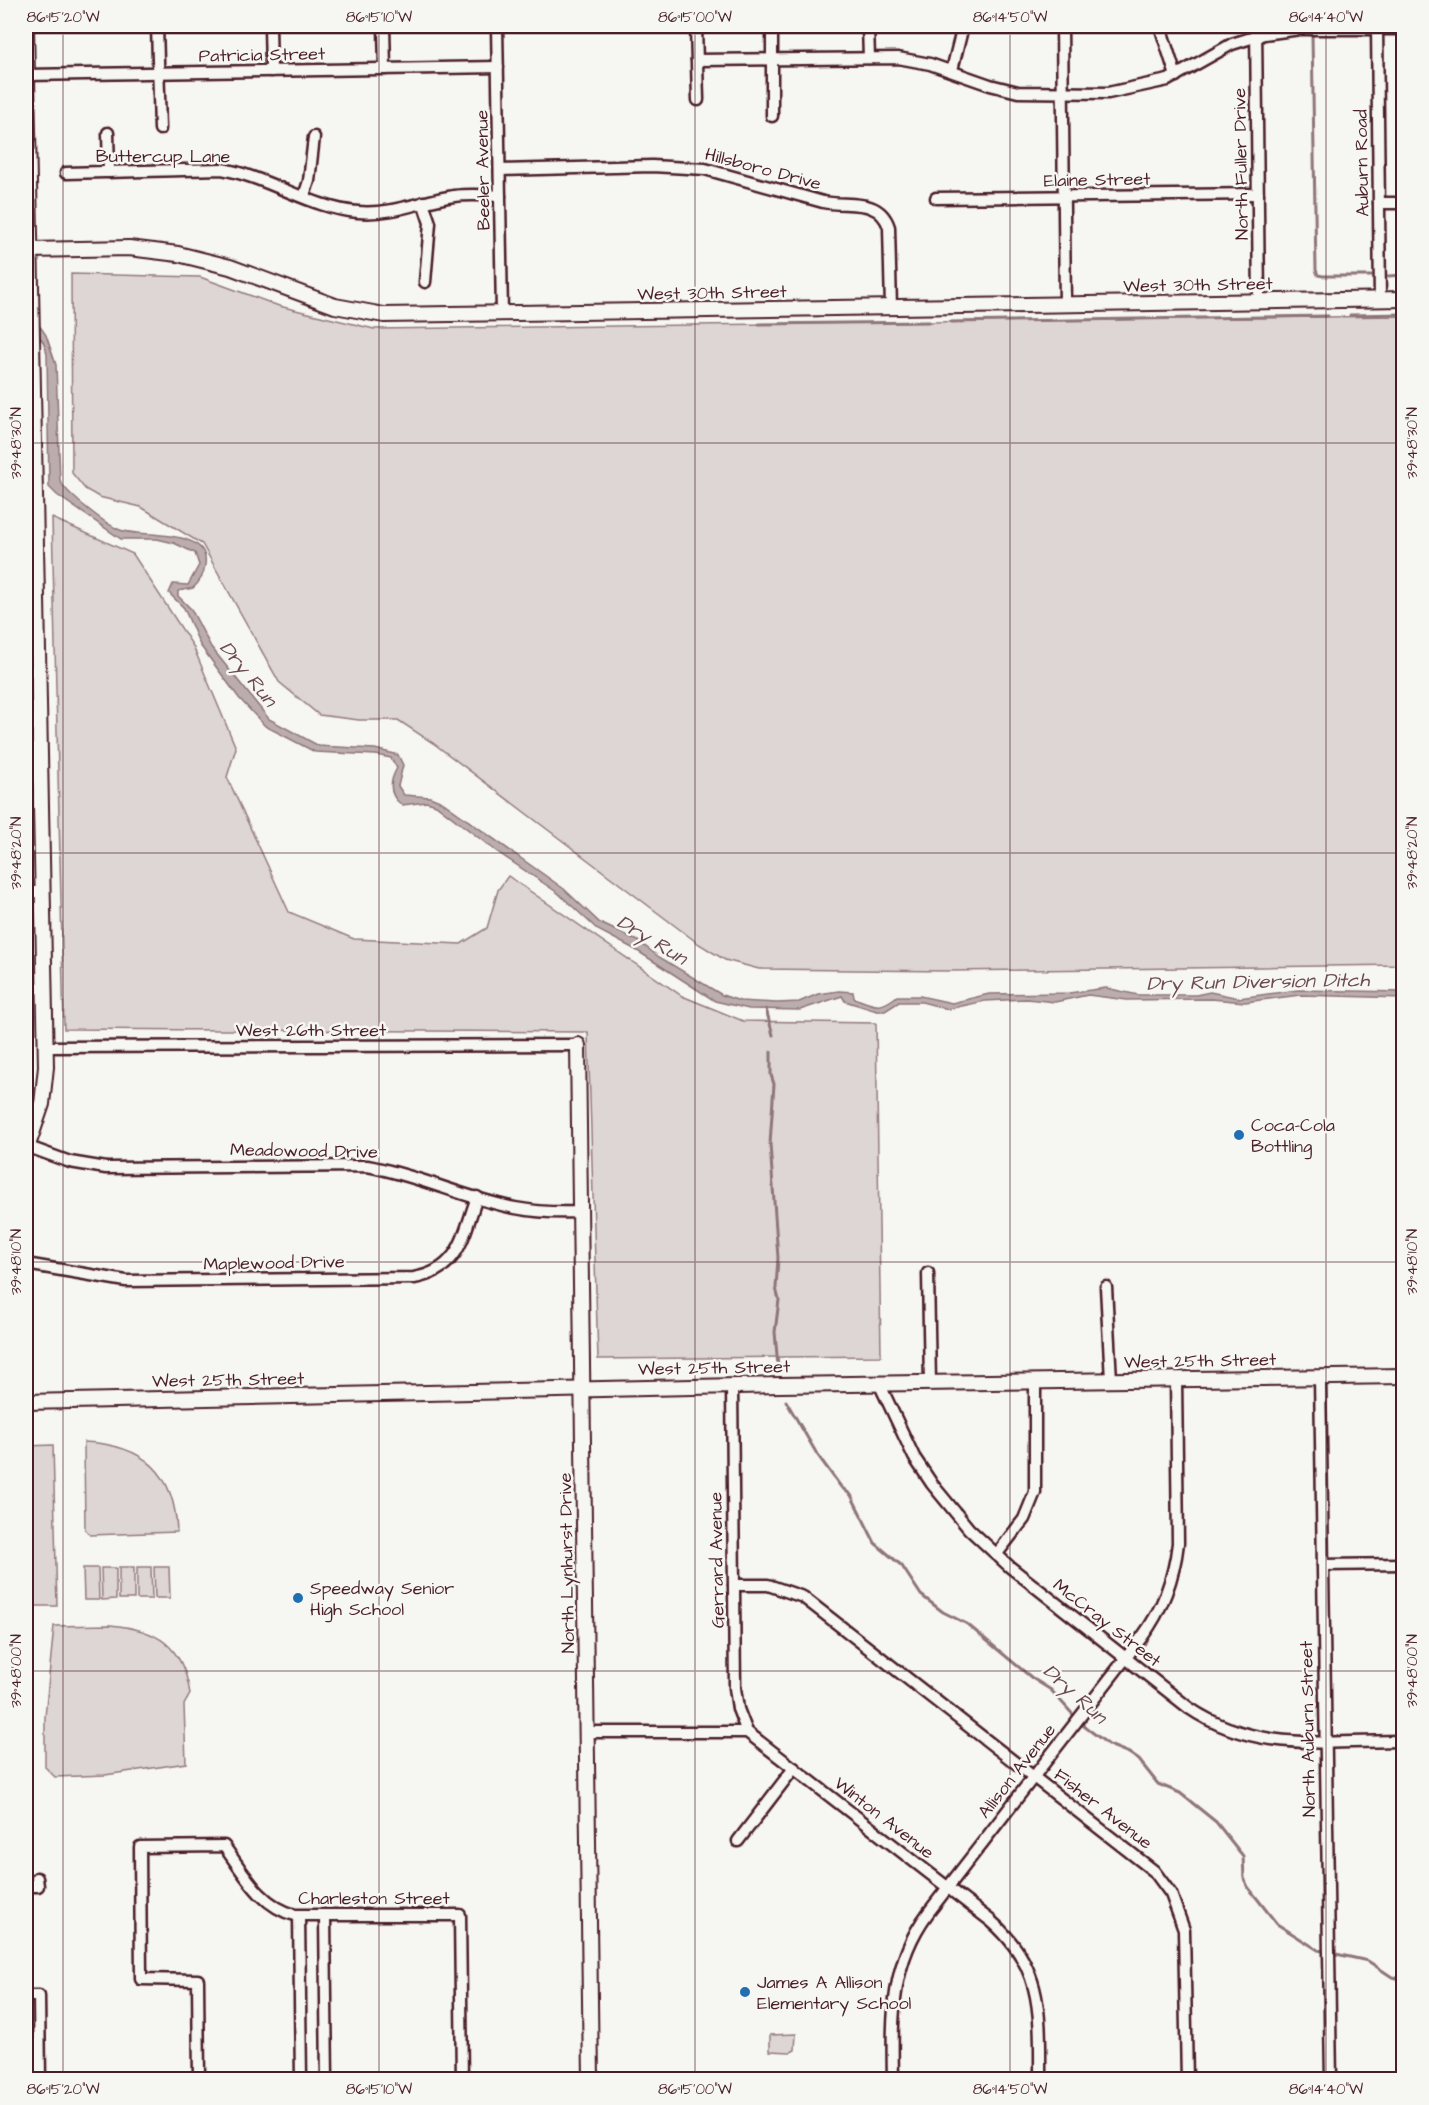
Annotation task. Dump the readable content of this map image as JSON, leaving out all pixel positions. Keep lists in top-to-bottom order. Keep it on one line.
{"streets":{"street":["Patricia Street","Buttercup Lane","Auburn Road","North Fuller Drive","Hillsboro Drive","Beeler Avenue","Elaine Street","West 30th Street","West 26th Street","Meadowood Drive","Maplewood Drive","West 25th Street","Gerrard Avenue","North Lynhurst Drive","McCray Street","North Auburn Street","Allison Avenue","Fisher Avenue","Winton Avenue","Charleston Street"]},"crossings":[["Patricia Street","Beeler Avenue"],["Buttercup Lane","Beeler Avenue"],["Auburn Road","West 30th Street"],["North Fuller Drive","Elaine Street"],["North Fuller Drive","West 30th Street"],["Hillsboro Drive","Beeler Avenue"],["Hillsboro Drive","West 30th Street"],["Beeler Avenue","West 30th Street"],["West 26th Street","North Lynhurst Drive"],["Meadowood Drive","Maplewood Drive"],["Meadowood Drive","North Lynhurst Drive"],["West 25th Street","Gerrard Avenue"],["West 25th Street","North Lynhurst Drive"],["West 25th Street","McCray Street"],["West 25th Street","North Auburn Street"],["West 25th Street","Allison Avenue"],["Gerrard Avenue","Fisher Avenue"],["Gerrard Avenue","Winton Avenue"],["McCray Street","North Auburn Street"],["McCray Street","Allison Avenue"],["Allison Avenue","Fisher Avenue"],["Allison Avenue","Winton Avenue"]],"water":["Dry Run","Dry Run Diversion Ditch"],"places":["Coca-Cola Bottling","Speedway Senior High School","James A Allison Elementary School"],"coordinates":["86°15'20\"W","86°15'10\"W","86°15'00\"W","86°14'50\"W","86°14'40\"W","39°48'30\"N","39°48'20\"N","39°48'10\"N","39°48'00\"N"]}
